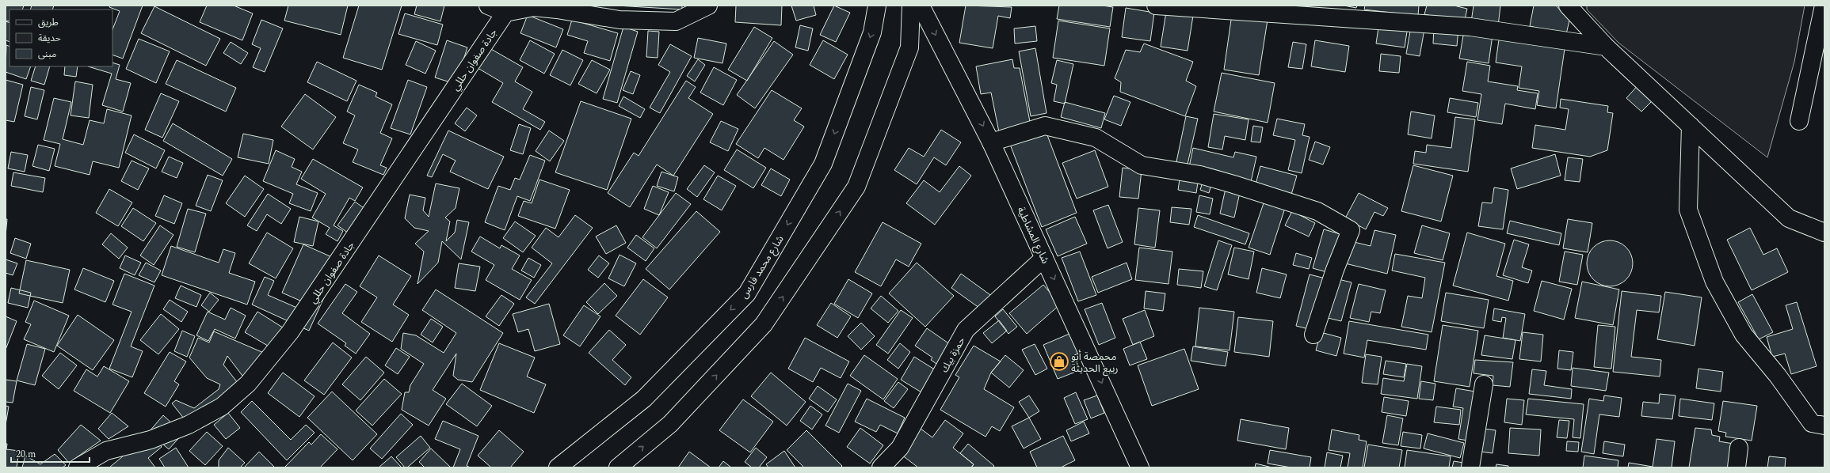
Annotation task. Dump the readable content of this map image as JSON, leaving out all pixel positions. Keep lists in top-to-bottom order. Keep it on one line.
{"streets":{"street":["جادة صفوان حللي","شارع المشاطية","شارع محمد فارس","حمزة بيك"]},"crossings":[["شارع المشاطية","حمزة بيك"]],"one_way":["شارع المشاطية"],"places":{"shop":["محمصة أبو ربيع الحديثة"]},"legend":["طريق","حديقة","مبنى"],"scale_bar":"20 m"}
